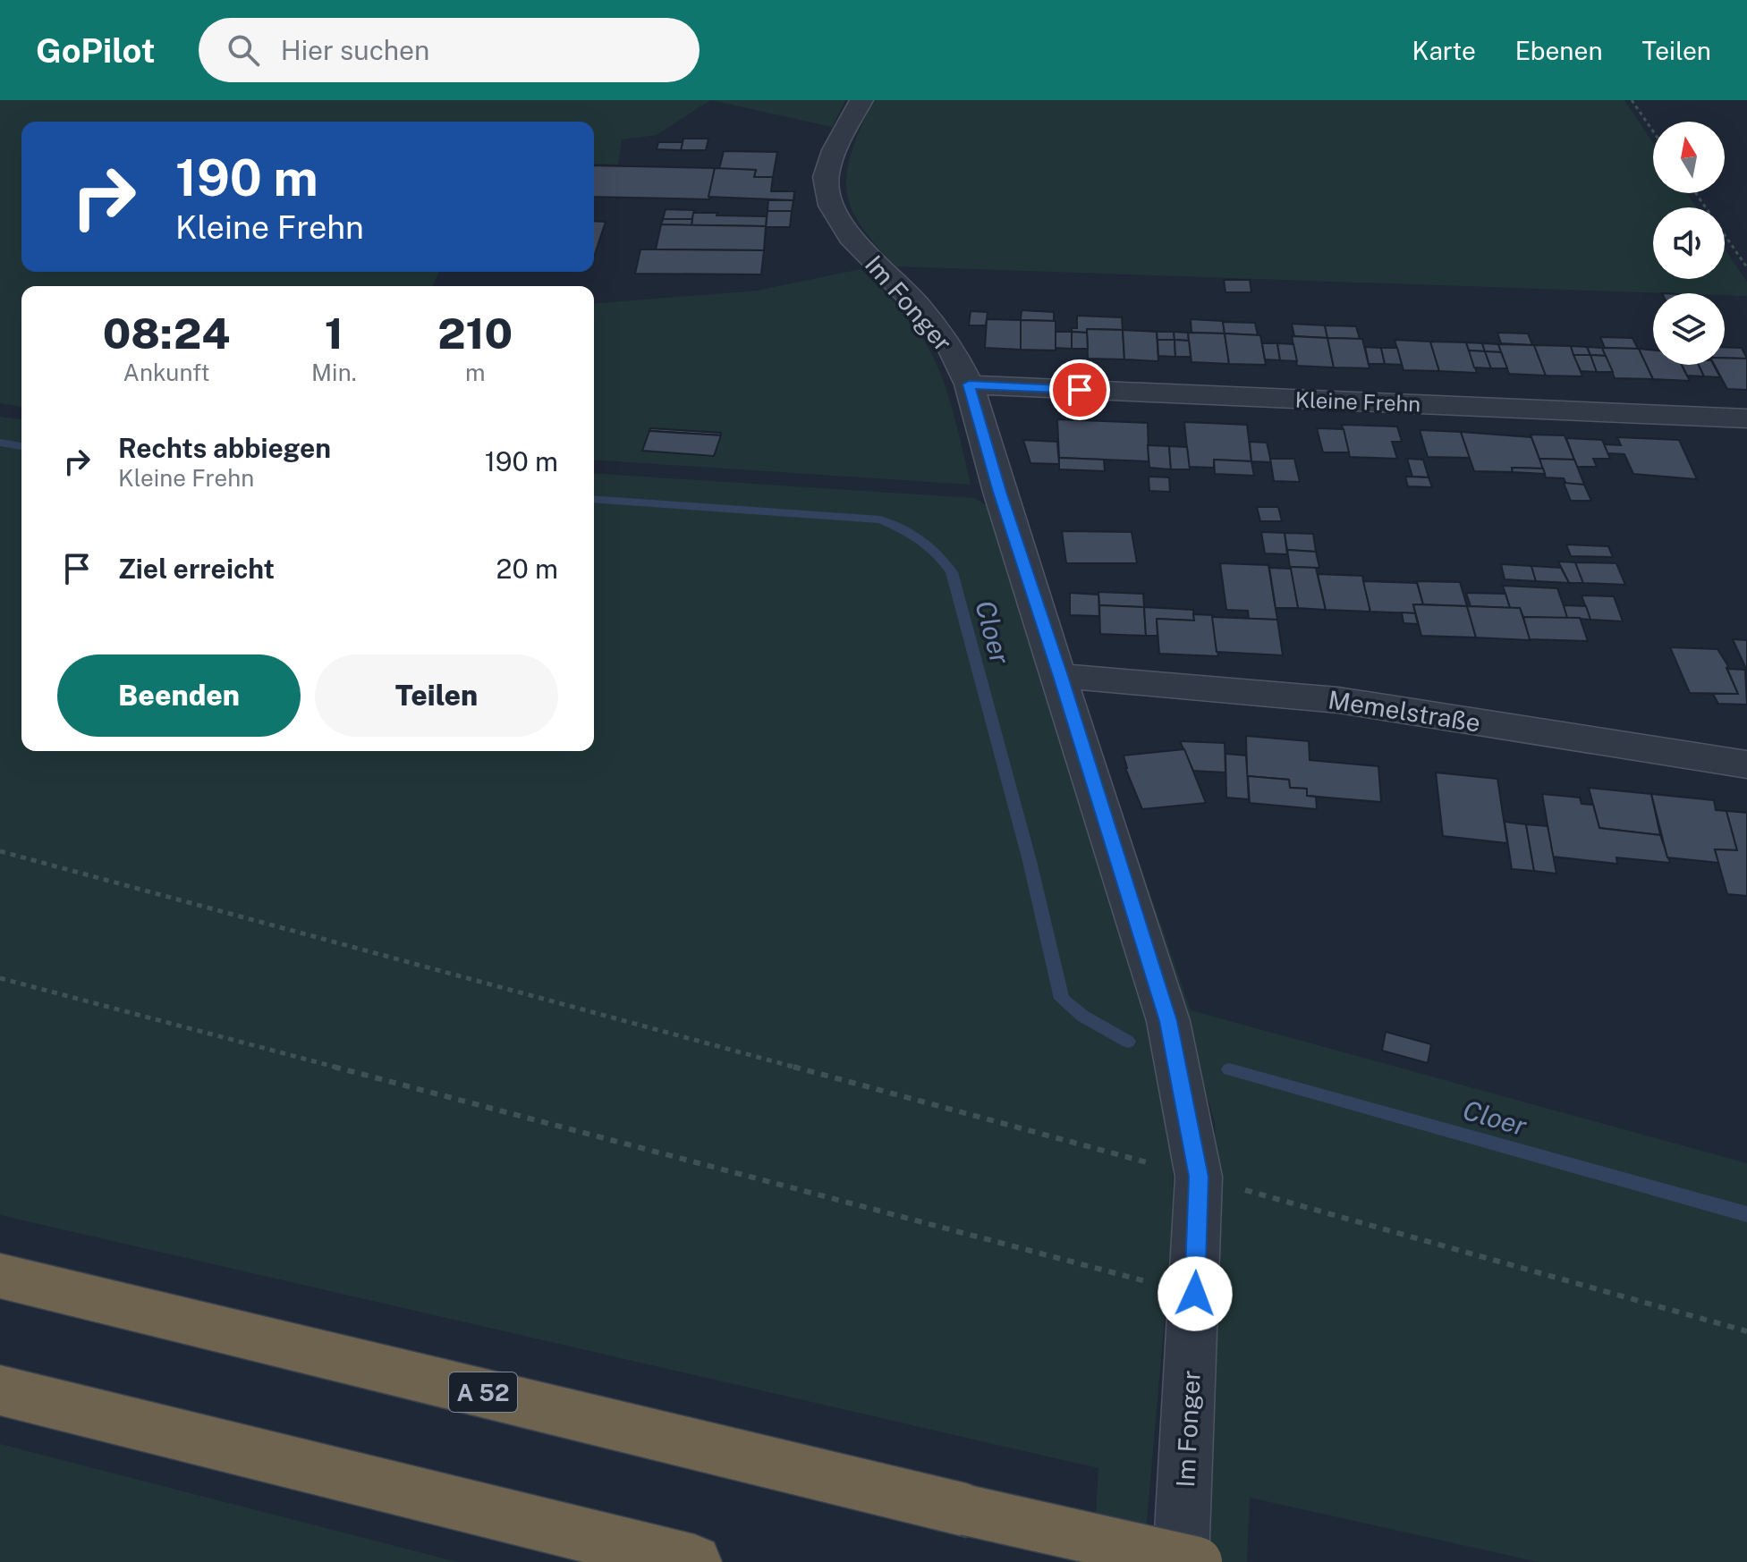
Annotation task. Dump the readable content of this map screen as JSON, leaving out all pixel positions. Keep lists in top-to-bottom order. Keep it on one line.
{"streets":{"highway":["A 52"],"street":["Im Fonger","Kleine Frehn","Memelstraße"]},"crossings":[["Im Fonger","Kleine Frehn"],["Im Fonger","Memelstraße"]],"water":["Cloer"],"north":"top","page":{"header":"GoPilot","search":"Hier suchen","nav":["Karte","Ebenen","Teilen"],"turn":["190 m","Kleine Frehn"],"eta":["08:24","Ankunft","1","Min.","210","m"],"list":[{"name":"Rechts abbiegen","note":"Kleine Frehn","value":"190 m"},{"name":"Ziel erreicht","value":"20 m"}],"buttons":["Beenden","Teilen"]}}
